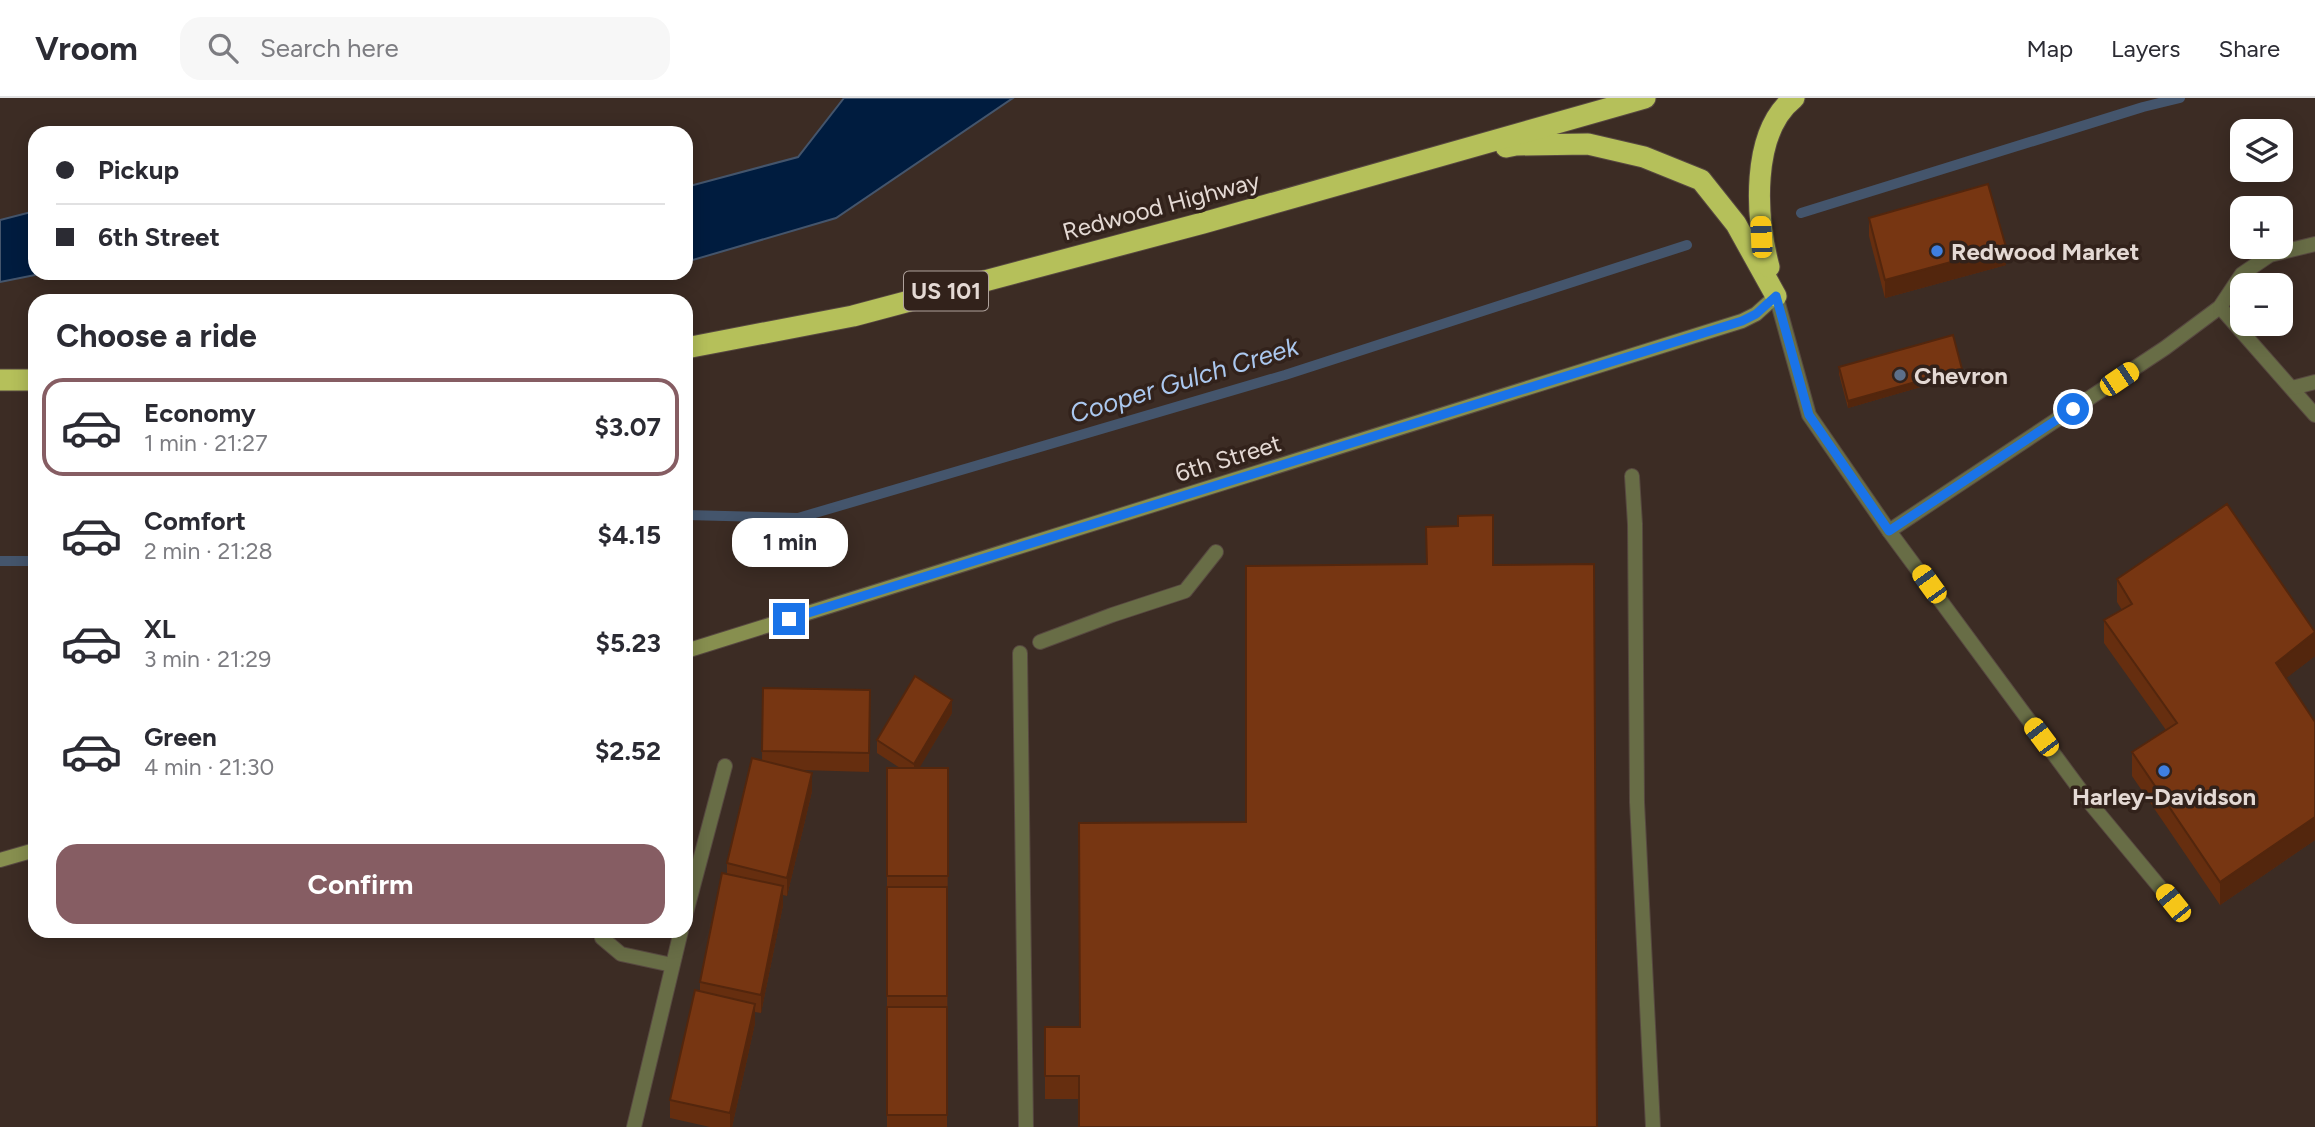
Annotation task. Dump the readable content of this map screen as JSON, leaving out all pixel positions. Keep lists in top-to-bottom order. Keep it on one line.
{"streets":{"highway":["Redwood Highway","US 101"],"street":["6th Street"]},"water":["Cooper Gulch Creek"],"places":["Redwood Market","Chevron","Harley-Davidson"],"page":{"header":"Vroom","search":"Search here","nav":["Map","Layers","Share"],"map_buttons":["+","−"],"banner":["Pickup","6th Street"],"heading":"Choose a ride","list":[{"name":"Economy","note":"1 min · 21:27","value":"$3.07"},{"name":"Comfort","note":"2 min · 21:28","value":"$4.15"},{"name":"XL","note":"3 min · 21:29","value":"$5.23"},{"name":"Green","note":"4 min · 21:30","value":"$2.52"}],"bubble":"1 min","buttons":"Confirm"}}
